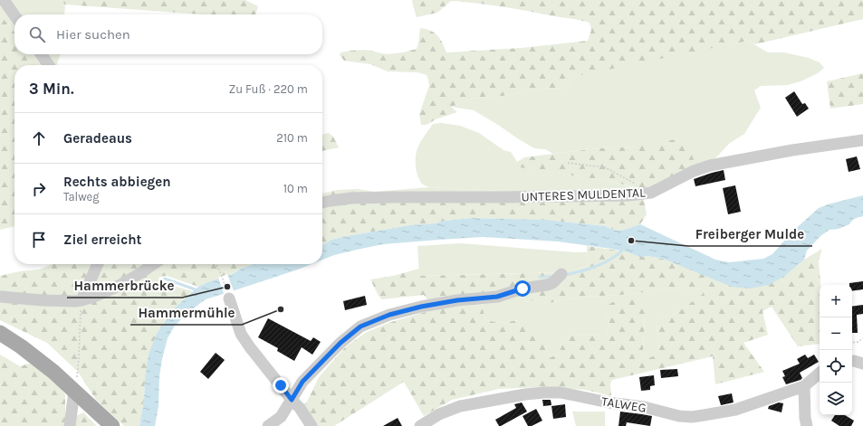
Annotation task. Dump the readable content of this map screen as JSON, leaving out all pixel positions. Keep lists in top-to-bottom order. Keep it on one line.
{"streets":{"street":["UNTERES MULDENTAL","TALWEG"]},"places":["Freiberger Mulde","Hammerbrücke","Hammermühle"],"page":{"search":"Hier suchen","heading":["3 Min.","Zu Fuß · 220 m"],"list":[["Geradeaus","210 m"],["Rechts abbiegen","Talweg","10 m"],"Ziel erreicht"],"map_buttons":["+","−"]}}
